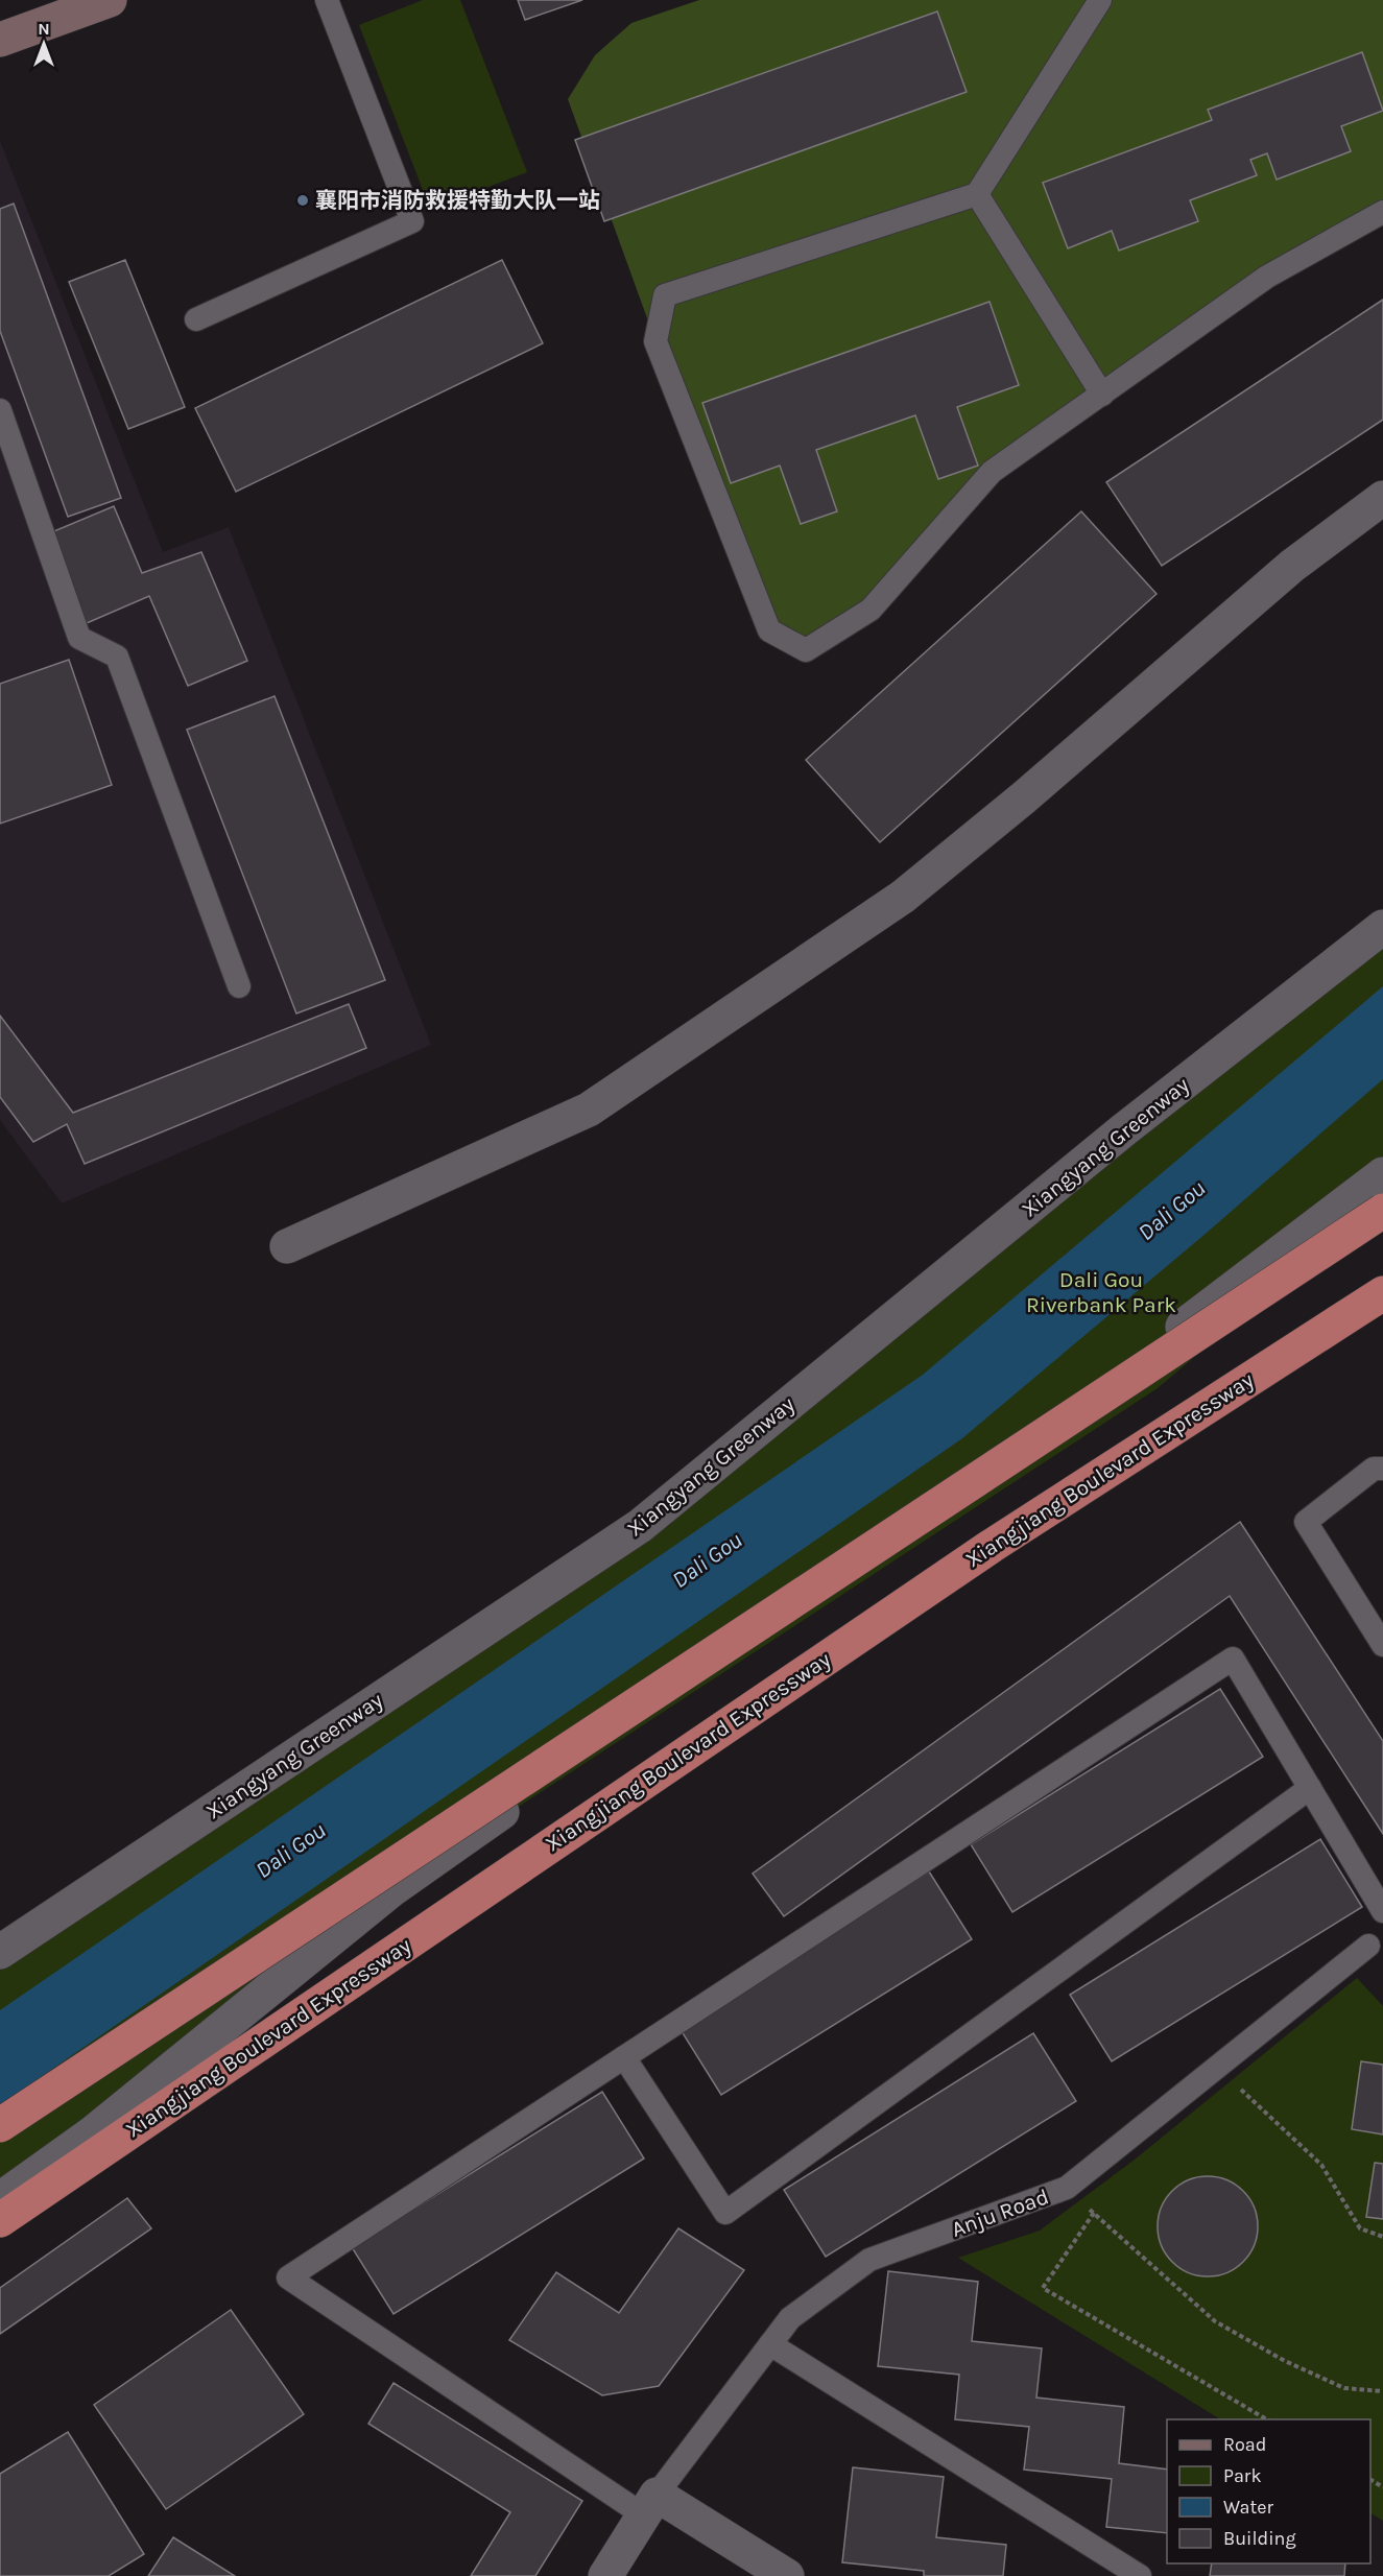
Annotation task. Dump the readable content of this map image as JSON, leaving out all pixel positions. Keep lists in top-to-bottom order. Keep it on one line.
{"streets":{"highway":["Xiangjiang Boulevard Expressway"],"street":["Xiangyang Greenway","Anju Road"]},"water":["Dali Gou"],"parks":["Dali Gou Riverbank Park"],"places":["襄阳市消防救援特勤大队一站"],"legend":["Road","Park","Water","Building"],"north":"top"}
